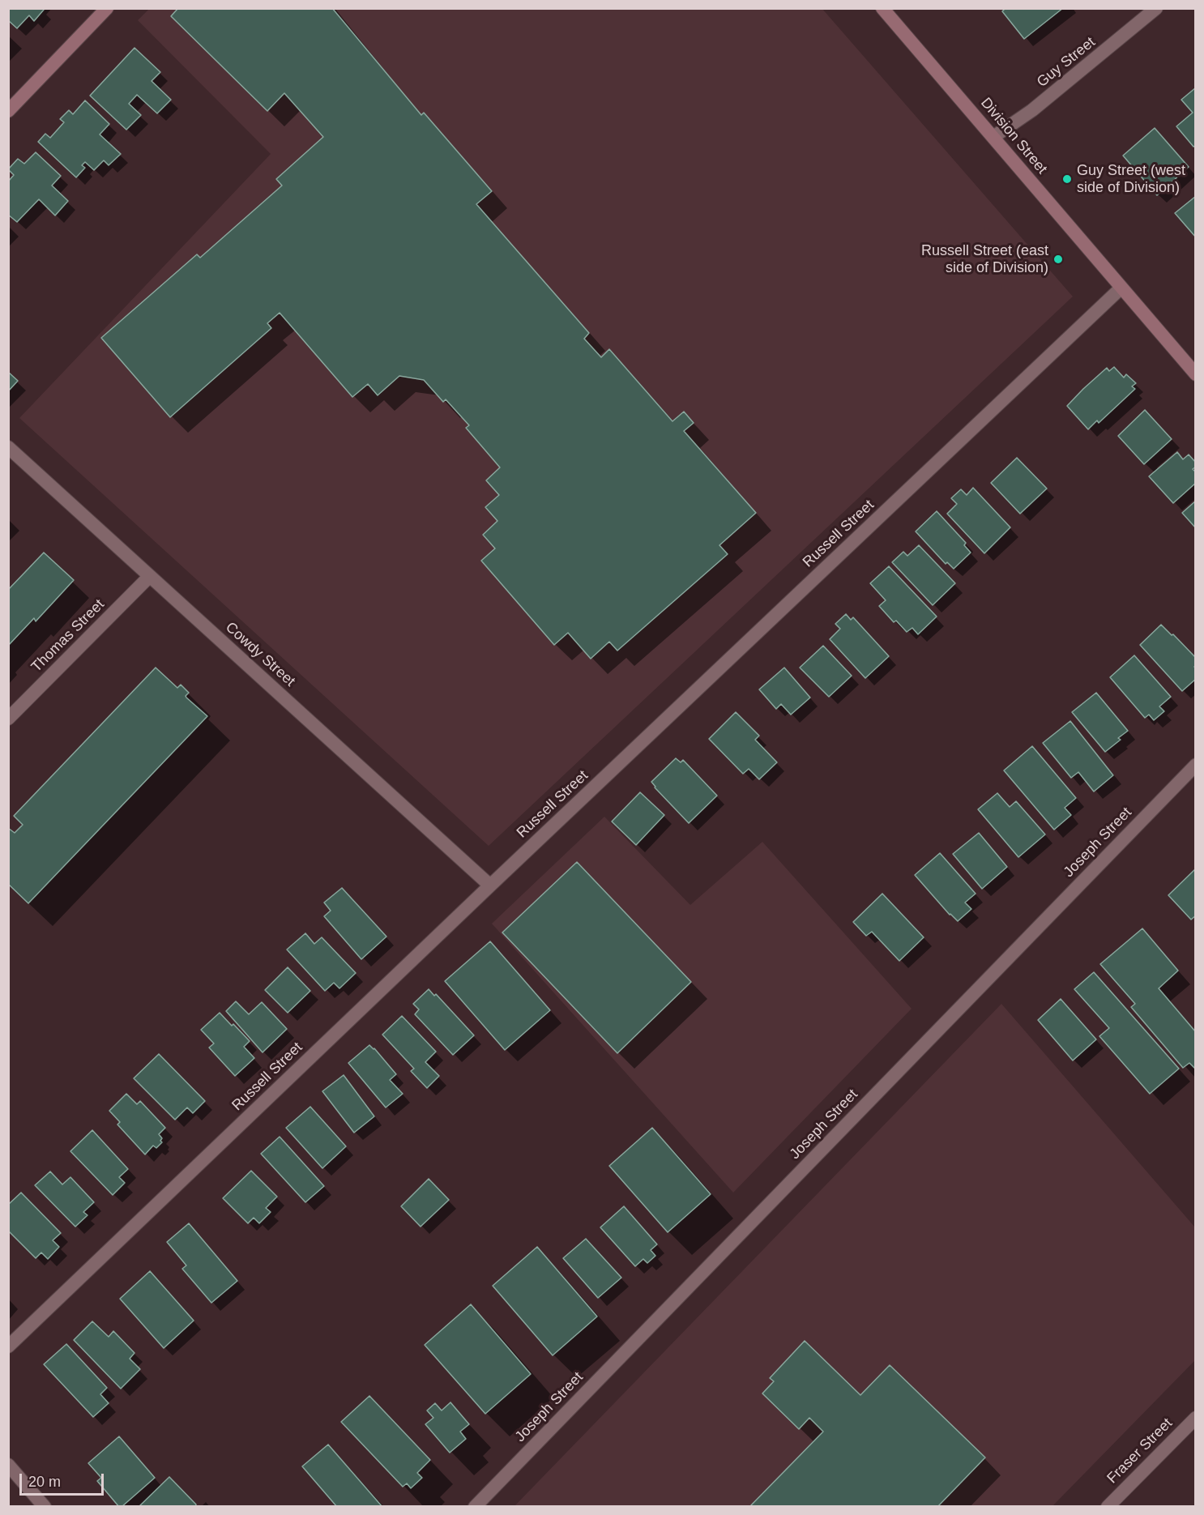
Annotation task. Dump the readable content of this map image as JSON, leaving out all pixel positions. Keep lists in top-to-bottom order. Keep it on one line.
{"streets":{"main road":["Division Street"],"street":["Guy Street","Russell Street","Thomas Street","Cowdy Street","Joseph Street","Fraser Street"]},"crossings":[["Guy Street","Division Street"],["Division Street","Russell Street"],["Russell Street","Cowdy Street"],["Thomas Street","Cowdy Street"]],"places":["Guy Street (west side of Division)","Russell Street (east side of Division)"],"scale_bar":"20 m"}
